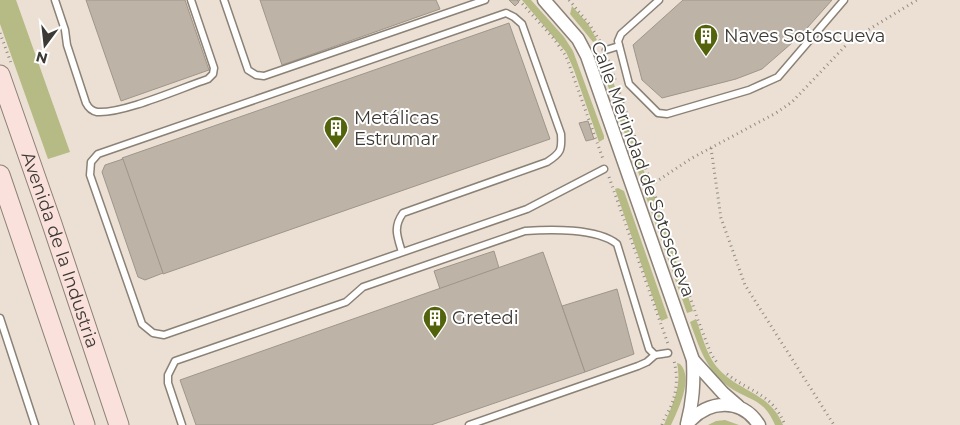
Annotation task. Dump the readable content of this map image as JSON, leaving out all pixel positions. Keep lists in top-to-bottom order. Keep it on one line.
{"streets":{"main road":["Avenida de la Industria"],"street":["Calle Merindad de Sotoscueva"]},"places":{"building":["Naves Sotoscueva","Metálicas Estrumar","Gretedi"]},"north":"bottom"}
